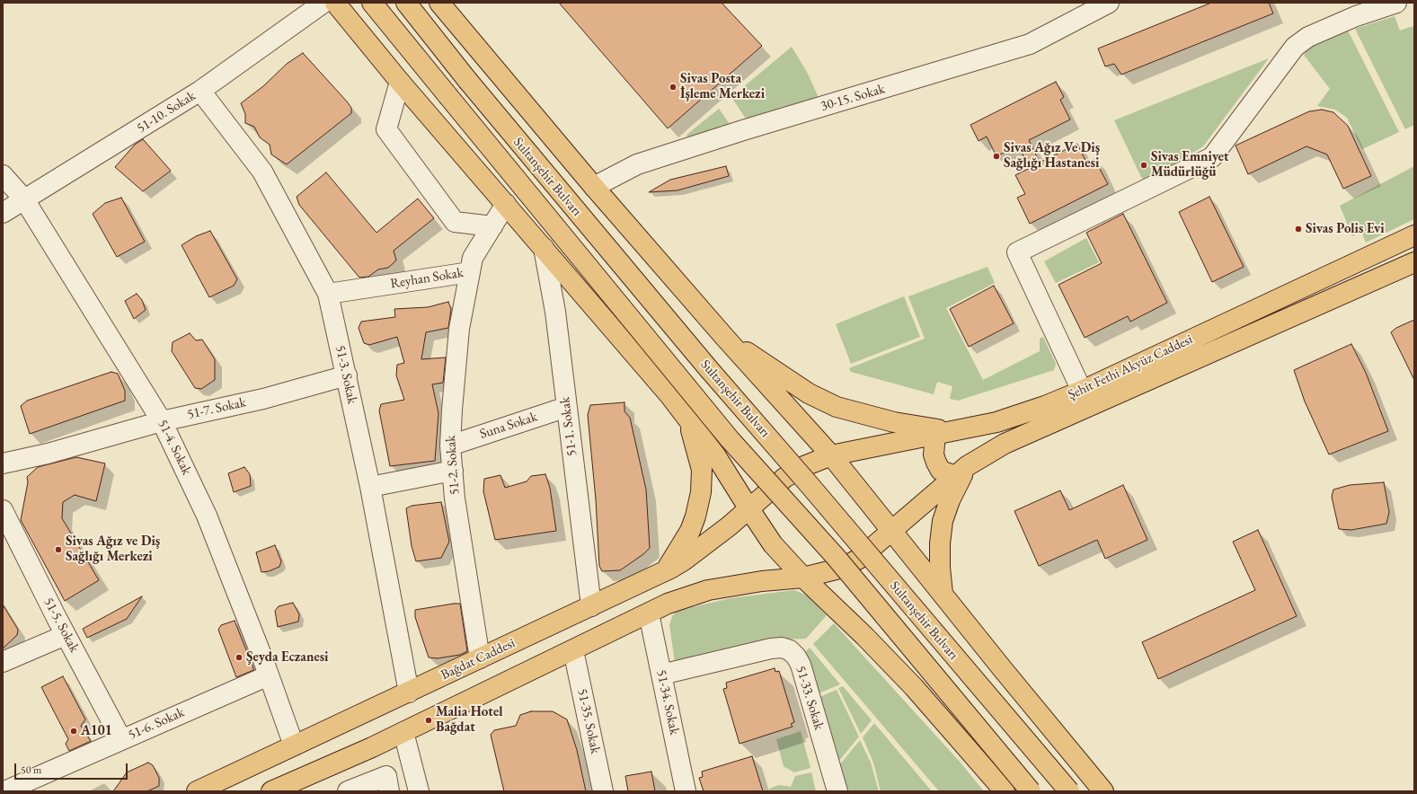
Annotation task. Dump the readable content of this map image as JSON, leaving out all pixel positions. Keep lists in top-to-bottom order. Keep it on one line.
{"streets":{"main road":["Sultanşehir Bulvarı","Şehit Fethi Akyüz Caddesi","Bağdat Caddesi"],"street":["30-15. Sokak","51-10. Sokak","Reyhan Sokak","51-3. Sokak","51-7. Sokak","Suna Sokak","51-1. Sokak","51-4. Sokak","51-2. Sokak","51-5. Sokak","51-33. Sokak","51-34. Sokak","51-35. Sokak","51-6. Sokak"]},"crossings":[["51-10. Sokak","51-3. Sokak"],["51-10. Sokak","51-4. Sokak"],["Reyhan Sokak","51-3. Sokak"],["Reyhan Sokak","51-2. Sokak"],["Şehit Fethi Akyüz Caddesi","Bağdat Caddesi"],["51-3. Sokak","51-7. Sokak"],["51-3. Sokak","Bağdat Caddesi"],["51-7. Sokak","51-4. Sokak"],["Suna Sokak","51-1. Sokak"],["Suna Sokak","51-2. Sokak"],["51-1. Sokak","Bağdat Caddesi"],["51-4. Sokak","Bağdat Caddesi"],["51-4. Sokak","51-6. Sokak"],["51-2. Sokak","Bağdat Caddesi"],["51-5. Sokak","51-6. Sokak"],["51-33. Sokak","51-34. Sokak"]],"places":["Sivas Posta İşleme Merkezi","Sivas Ağız Ve Diş Sağlığı Hastanesi","Sivas Emniyet Müdürlüğü","Sivas Polis Evi","Sivas Ağız ve Diş Sağlığı Merkezi","Şeyda Eczanesi","Malia Hotel Bağdat","A101"],"scale_bar":"50 m"}
